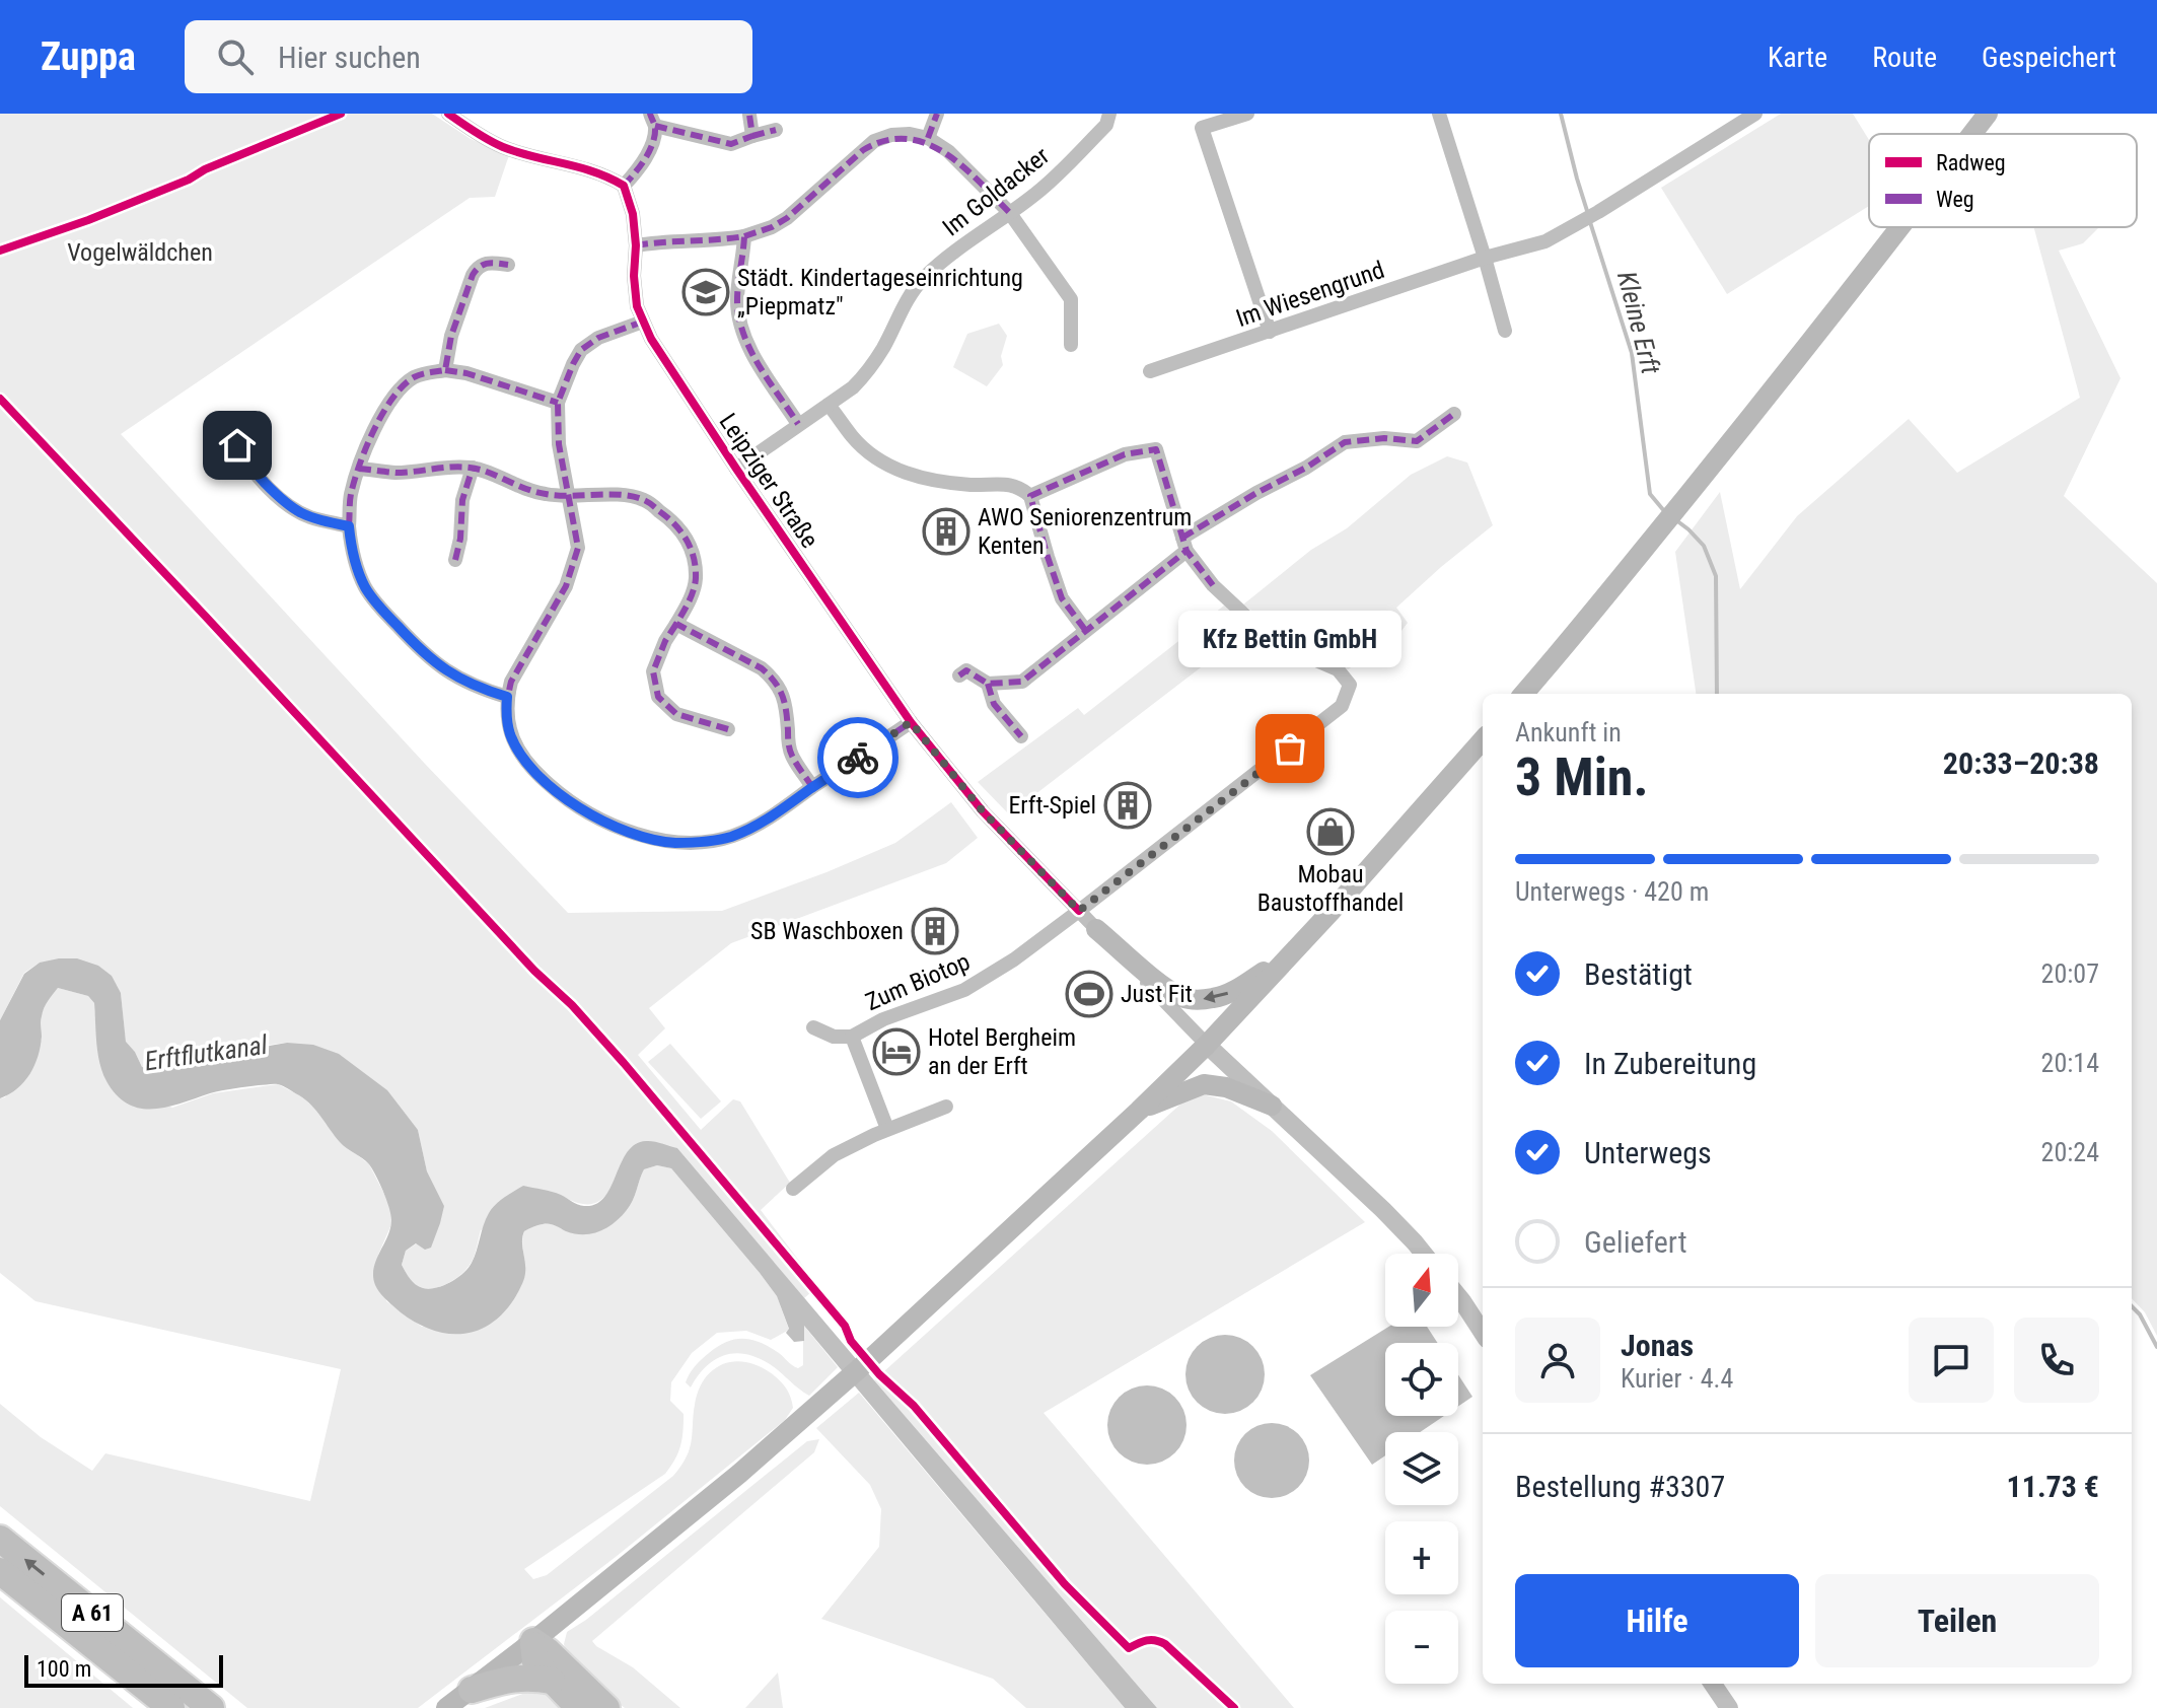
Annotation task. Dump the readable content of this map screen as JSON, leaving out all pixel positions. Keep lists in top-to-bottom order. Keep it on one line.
{"streets":{"highway":["A 61"],"street":["Im Goldacker","Im Wiesengrund","Leipziger Straße","Zum Biotop"]},"crossings":[["Im Goldacker","Leipziger Straße"],["Leipziger Straße","Zum Biotop"]],"water":["Kleine Erft","Erftflutkanal"],"parks":["Vogelwäldchen"],"places":{"school or university":["Städt. Kindertageseinrichtung „Piepmatz\""],"building":["AWO Seniorenzentrum Kenten","Erft-Spiel","SB Waschboxen"],"other":["Kfz Bettin GmbH"],"shop":["Mobau Baustoffhandel"],"sports":["Just Fit"],"hotel":["Hotel Bergheim an der Erft"]},"legend":["Radweg","Weg"],"scale_bar":"100 m","north":"top","page":{"header":"Zuppa","search":"Hier suchen","nav":["Karte","Route","Gespeichert"],"bubble":"Kfz Bettin GmbH","heading":["3 Min.","Ankunft in","20:33–20:38"],"panel":["Jonas","Kurier · 4.4","Bestellung #3307","11.73 €"],"bar":"Unterwegs · 420 m","list":[["Bestätigt","20:07"],["In Zubereitung","20:14"],["Unterwegs","20:24"],"Geliefert"],"map_buttons":["+","−"],"buttons":["Hilfe","Teilen"],"scale":"100 m"}}
